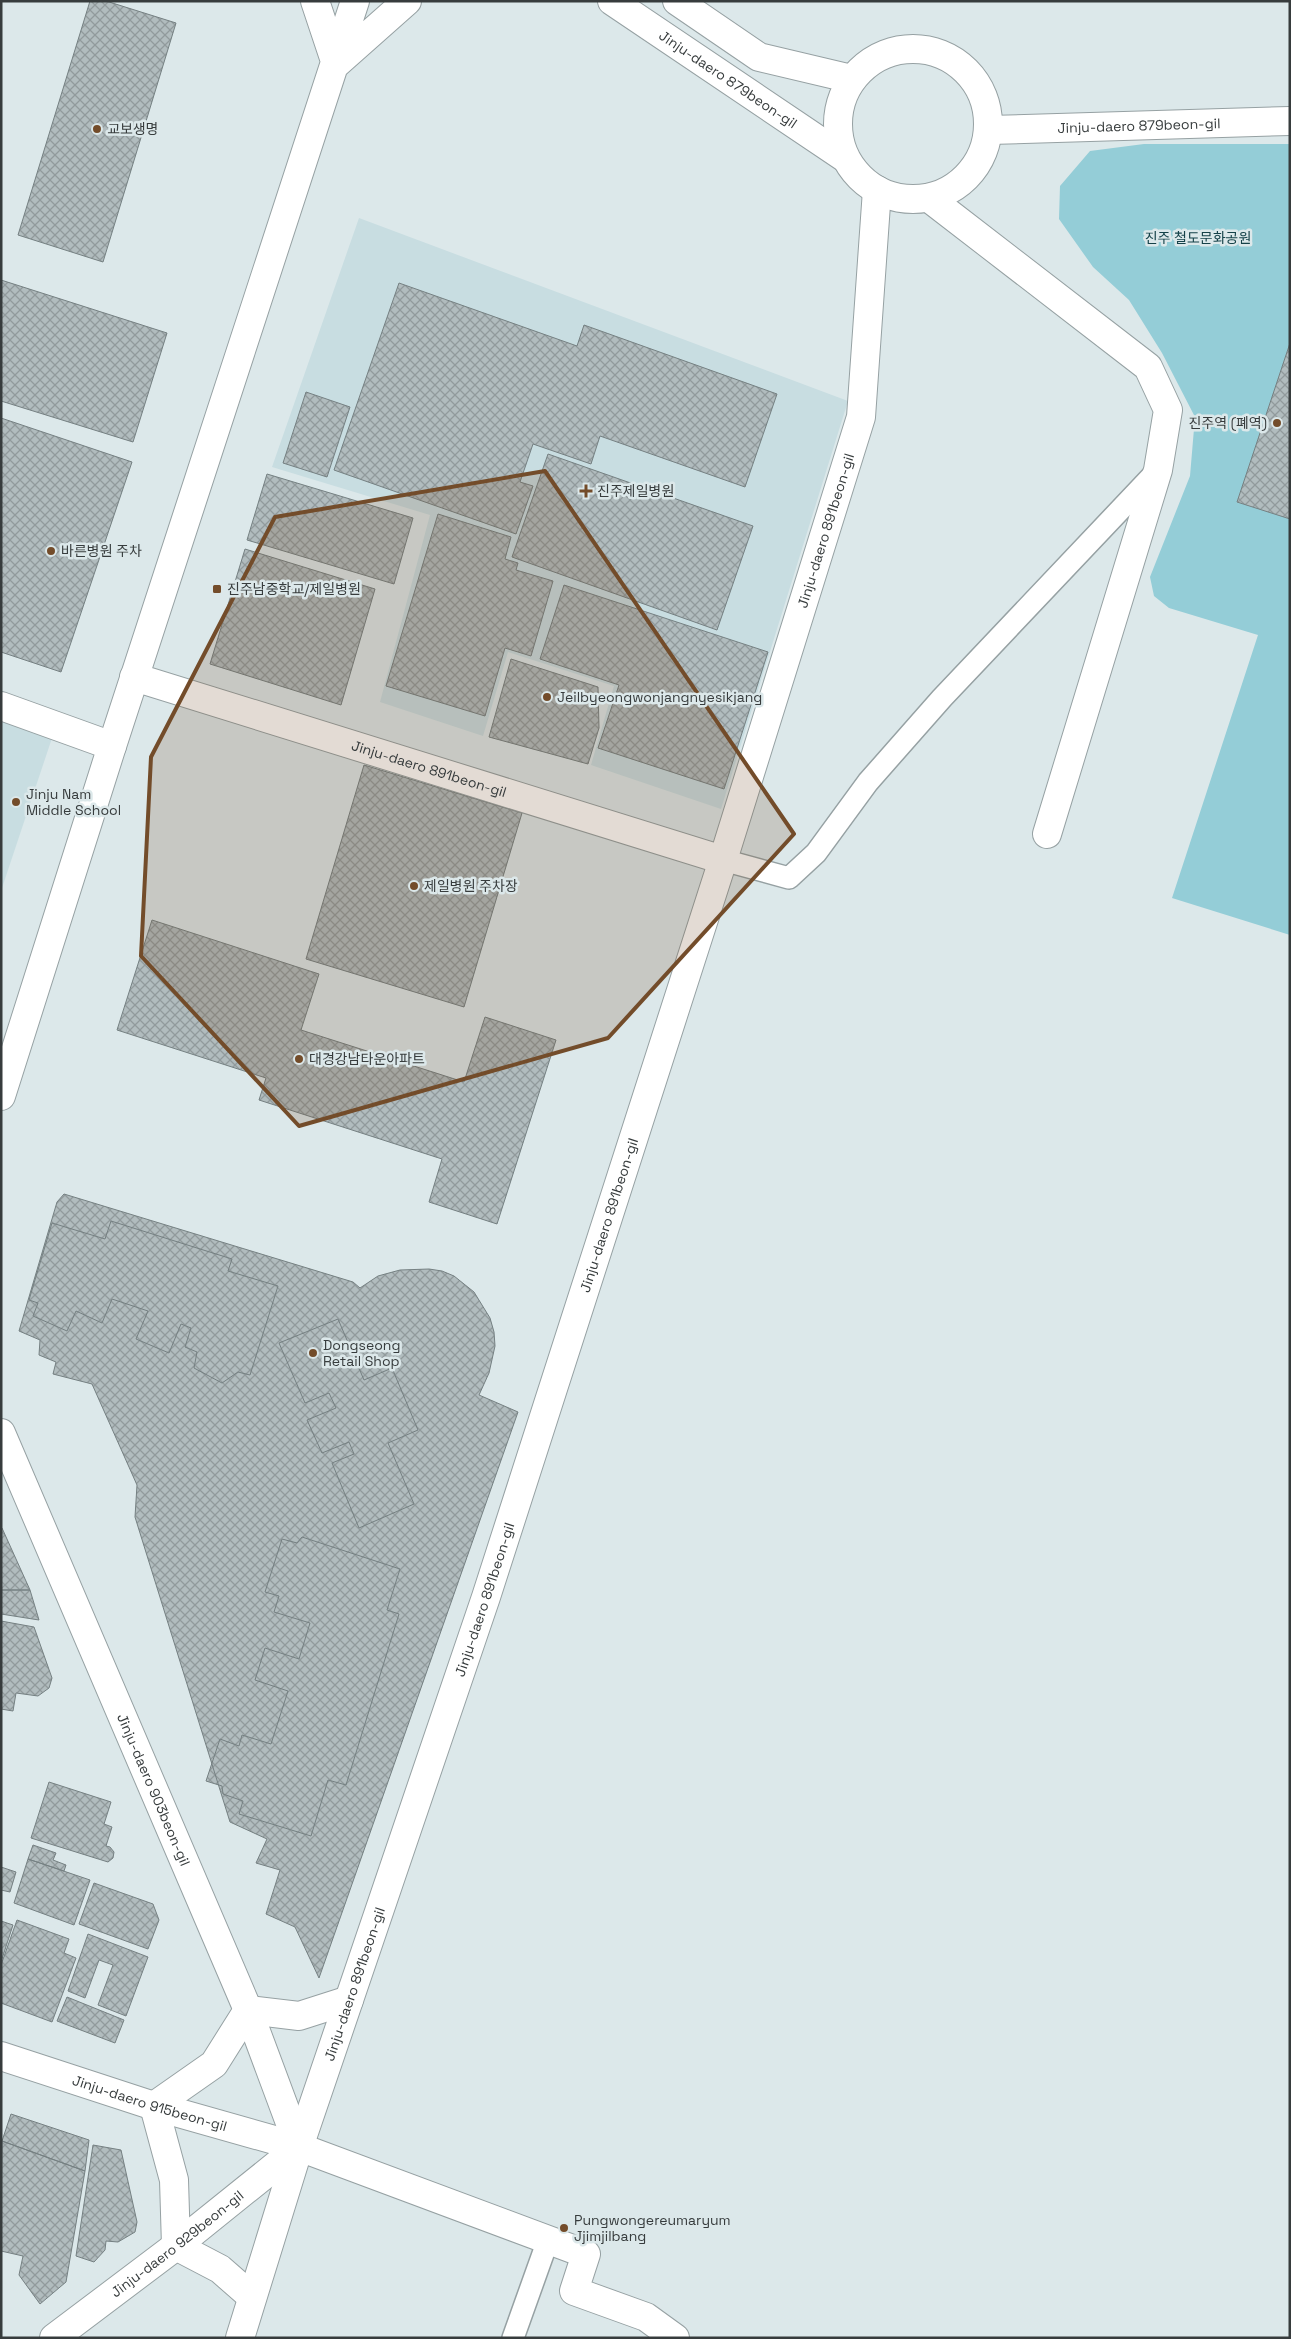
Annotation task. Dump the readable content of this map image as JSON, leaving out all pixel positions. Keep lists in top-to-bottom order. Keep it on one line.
{"streets":{"street":["Jinju-daero 879beon-gil","Jinju-daero 891beon-gil","Jinju-daero 903beon-gil","Jinju-daero 915beon-gil","Jinju-daero 929beon-gil"]},"crossings":[["Jinju-daero 879beon-gil","Jinju-daero 891beon-gil"],["Jinju-daero 891beon-gil","Jinju-daero 903beon-gil"],["Jinju-daero 891beon-gil","Jinju-daero 915beon-gil"],["Jinju-daero 891beon-gil","Jinju-daero 929beon-gil"],["Jinju-daero 903beon-gil","Jinju-daero 915beon-gil"],["Jinju-daero 903beon-gil","Jinju-daero 929beon-gil"],["Jinju-daero 915beon-gil","Jinju-daero 929beon-gil"]],"parks":["진주 철도문화공원"],"places":{"other":["교보생명","진주역 (폐역)","바른병원 주차","Jeilbyeongwonjangnyesikjang","Jinju Nam Middle School","제일병원 주차장","대경강남타운아파트","Dongseong Retail Shop","Pungwongereumaryum Jjimjilbang"],"health":["진주제일병원"],"transit":["진주남중학교/제일병원"]}}
